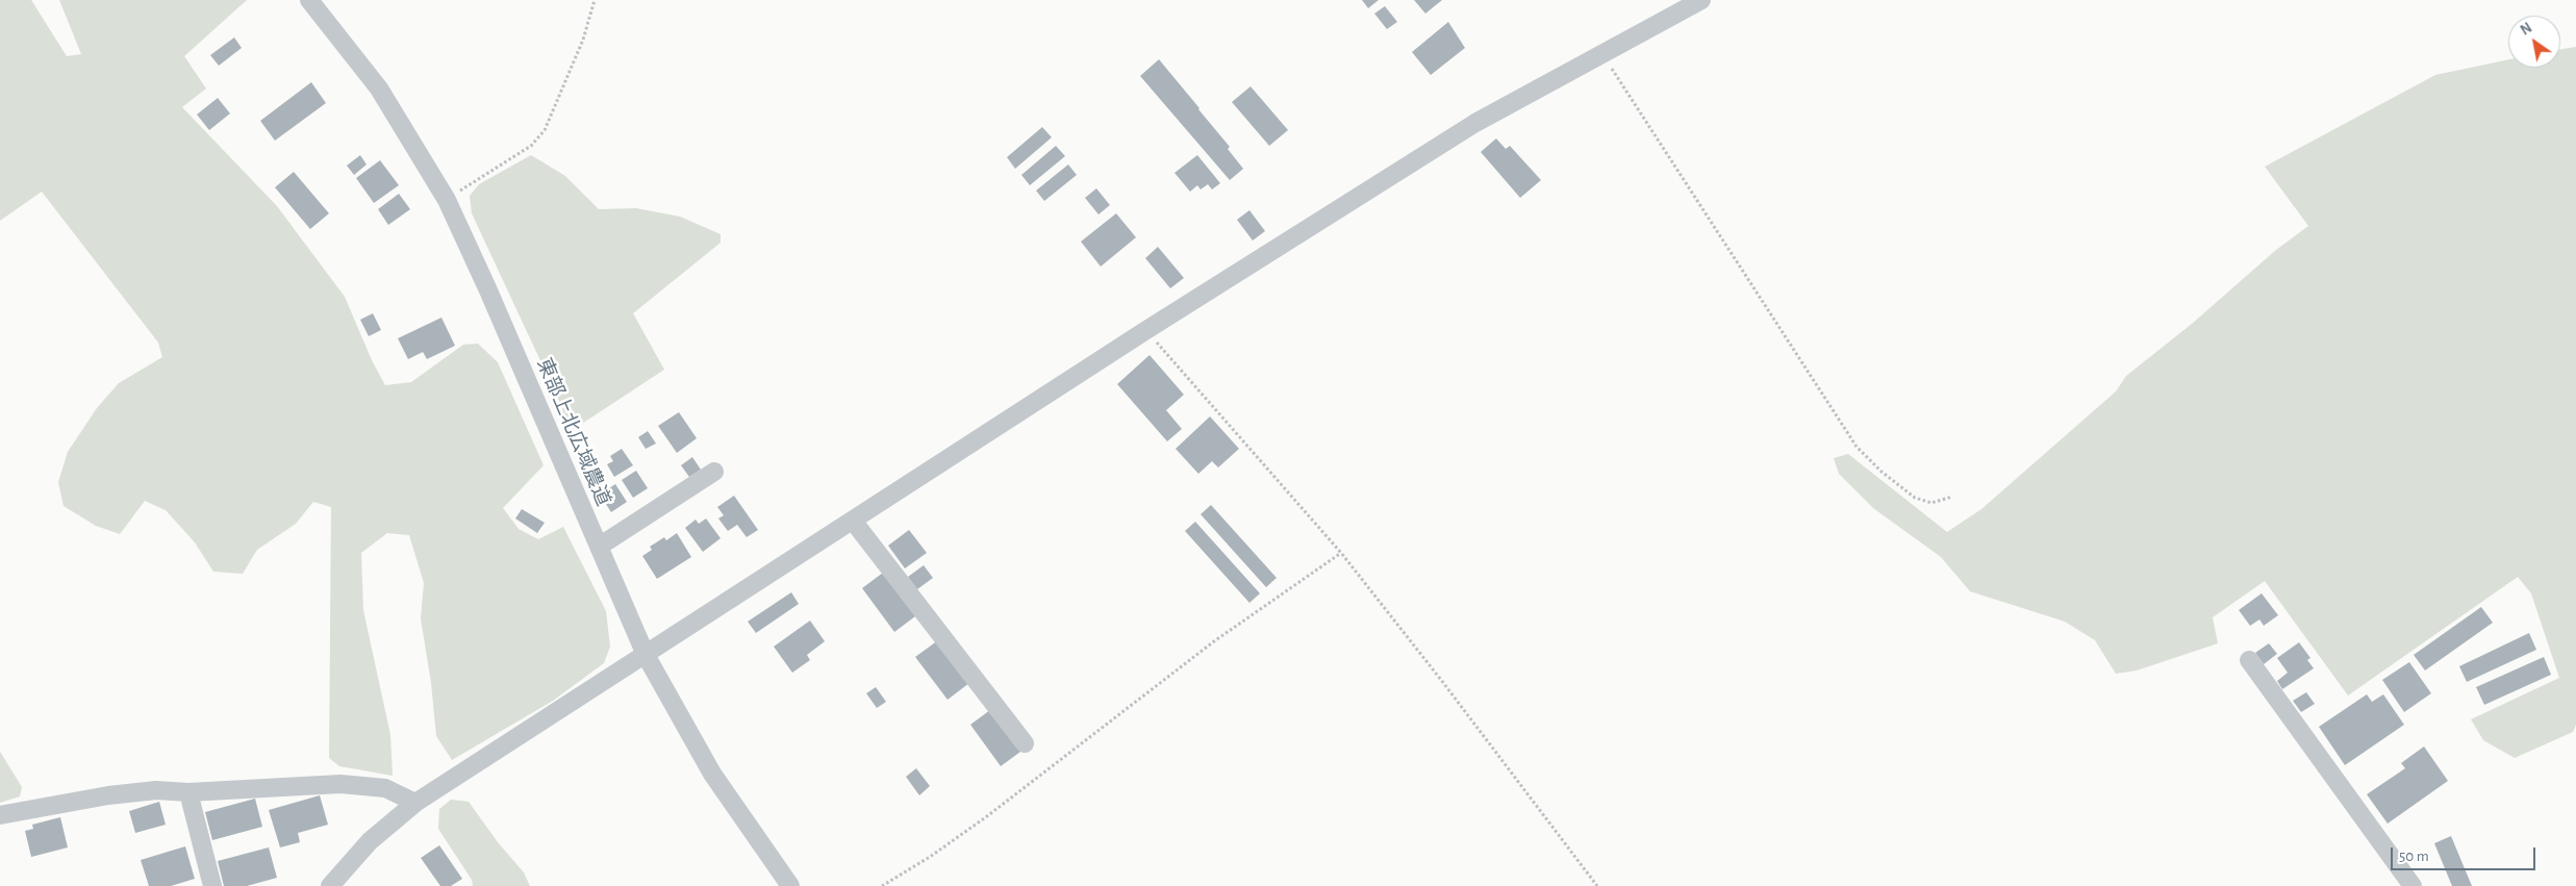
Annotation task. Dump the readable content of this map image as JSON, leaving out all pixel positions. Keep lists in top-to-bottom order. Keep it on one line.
{"streets":{"street":["東部上北広域農道"]},"scale_bar":"50 m","north":"top left"}
